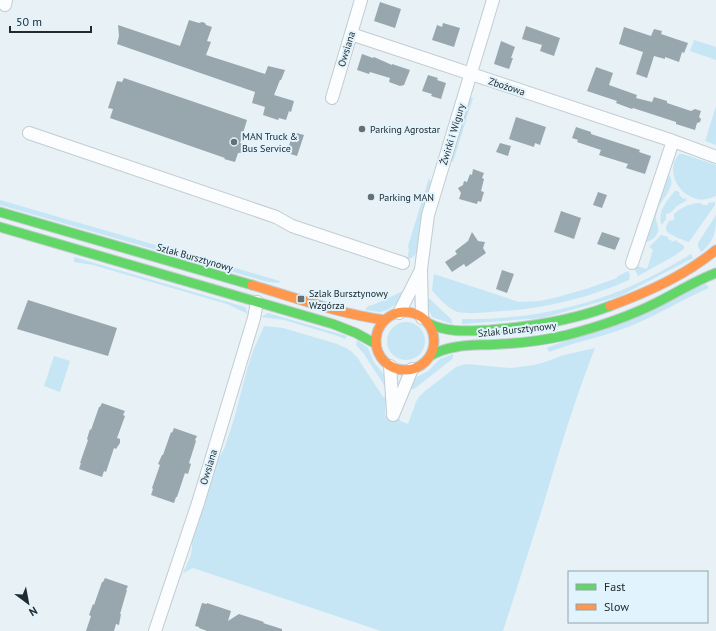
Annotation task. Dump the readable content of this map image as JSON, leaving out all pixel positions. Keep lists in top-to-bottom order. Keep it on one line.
{"streets":{"main road":["Szlak Bursztynowy"],"street":["Owsiana","Zbożowa","Żwirki i Wigury"]},"crossings":[["Owsiana","Zbożowa"],["Zbożowa","Żwirki i Wigury"],["Żwirki i Wigury","Szlak Bursztynowy"]],"places":{"other":["Parking Agrostar","MAN Truck & Bus Service","Parking MAN"],"transit":["Szlak Bursztynowy Wzgórza"]},"legend":["Fast","Slow"],"scale_bar":"50 m","north":"bottom right"}
